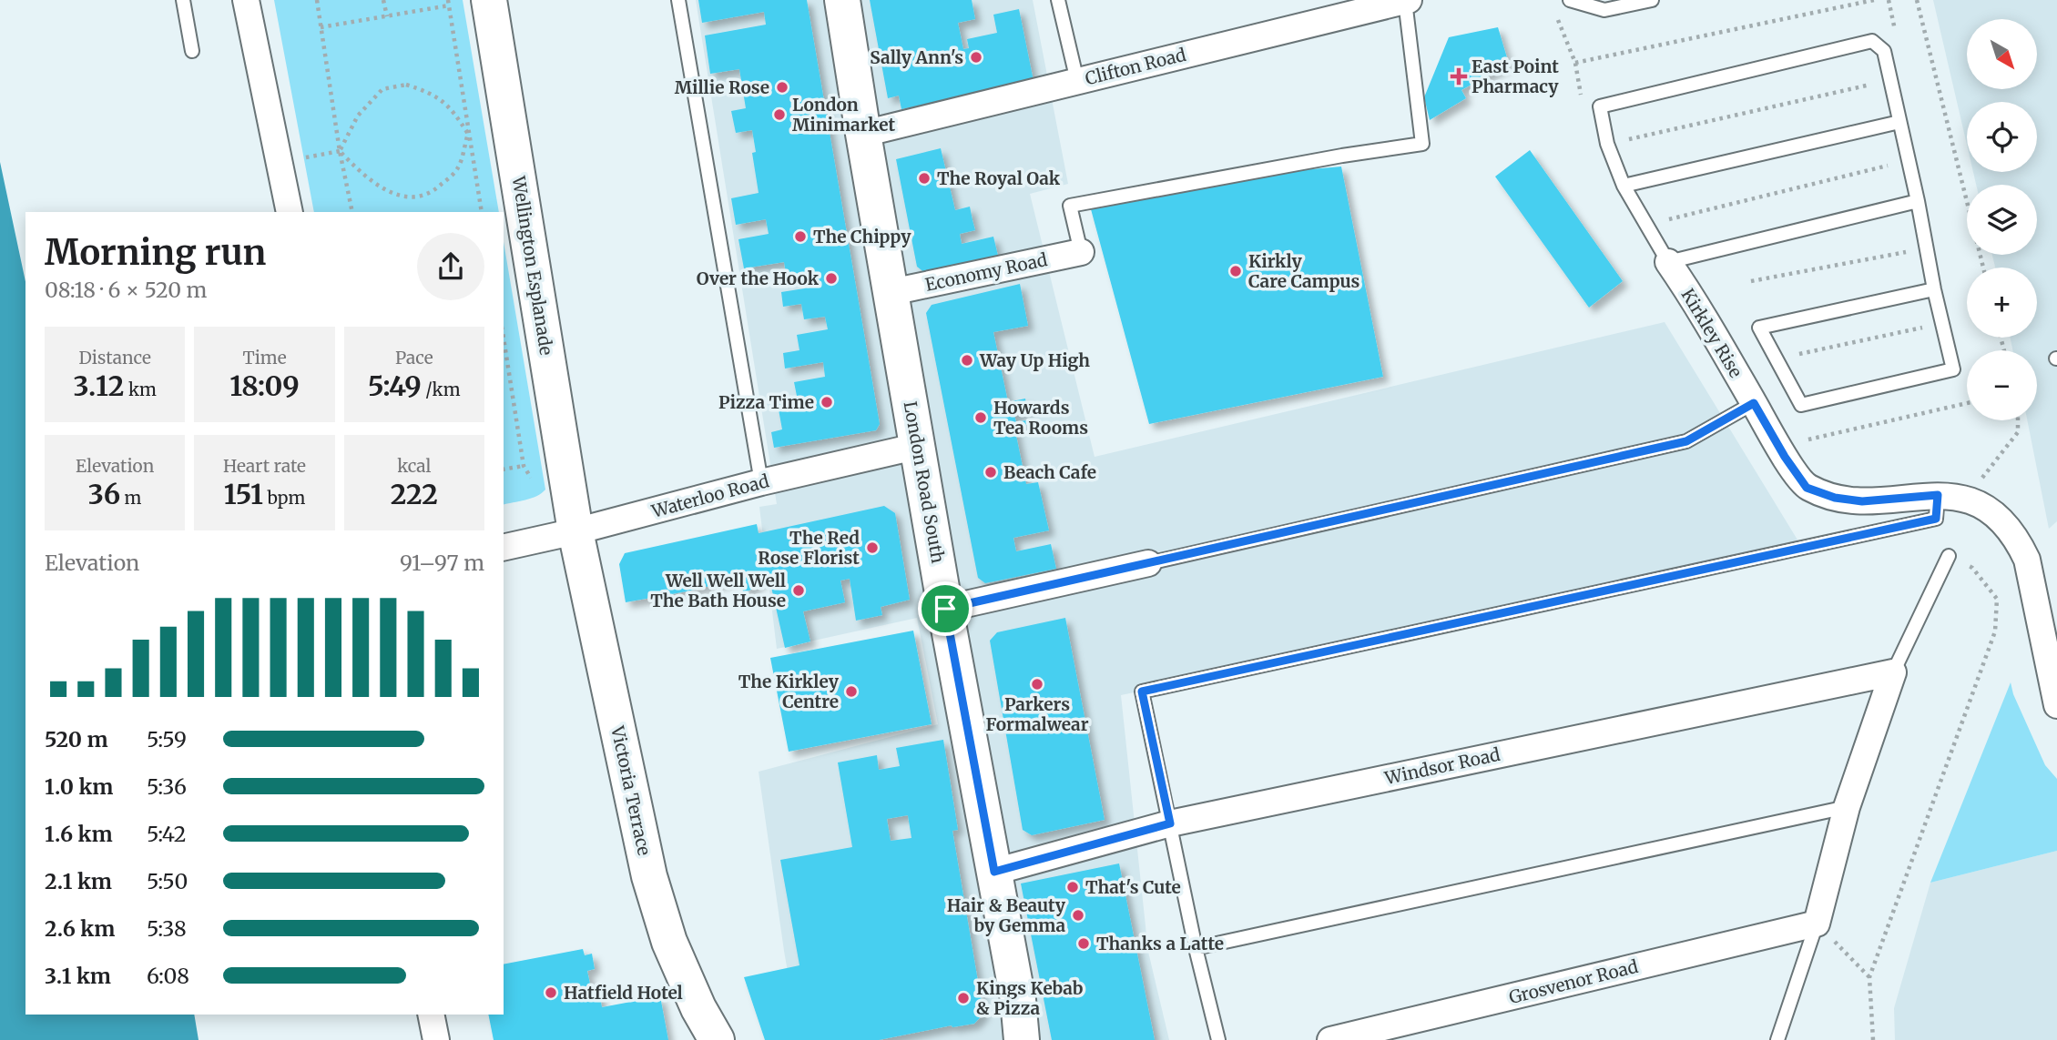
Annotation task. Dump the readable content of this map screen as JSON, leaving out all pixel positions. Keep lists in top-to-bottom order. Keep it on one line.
{"streets":{"main road":["Wellington Esplanade","London Road South","Victoria Terrace"],"street":["Clifton Road","Economy Road","Kirkley Rise","Waterloo Road","Windsor Road","Grosvenor Road"]},"crossings":[["Clifton Road","London Road South"],["Wellington Esplanade","Waterloo Road"],["Wellington Esplanade","Victoria Terrace"],["Economy Road","London Road South"],["London Road South","Waterloo Road"],["London Road South","Windsor Road"],["Waterloo Road","Victoria Terrace"]],"places":{"other":["Sally Ann's","Millie Rose","London Minimarket","The Royal Oak","The Chippy","Kirkly Care Campus","Over the Hook","Way Up High","Pizza Time","Howards Tea Rooms","Beach Cafe","The Red Rose Florist","Well Well Well The Bath House","Parkers Formalwear","The Kirkley Centre","That's Cute","Hair & Beauty by Gemma","Thanks a Latte","Hatfield Hotel","Kings Kebab & Pizza"],"health":["East Point Pharmacy"]},"north":"bottom right","page":{"map_buttons":["+","−"],"heading":["Morning run","08:18 · 6 × 520 m"],"stats":[["Distance","3.12 km"],["Time","18:09"],["Pace","5:49 /km"],["Elevation","36 m"],["Heart rate","151 bpm"],["kcal","222"]],"chart":["Elevation","91–97 m"],"list":[{"name":"520 m","note":"5:59"},{"name":"1.0 km","note":"5:36"},{"name":"1.6 km","note":"5:42"},{"name":"2.1 km","note":"5:50"},{"name":"2.6 km","note":"5:38"},{"name":"3.1 km","note":"6:08"}]}}
